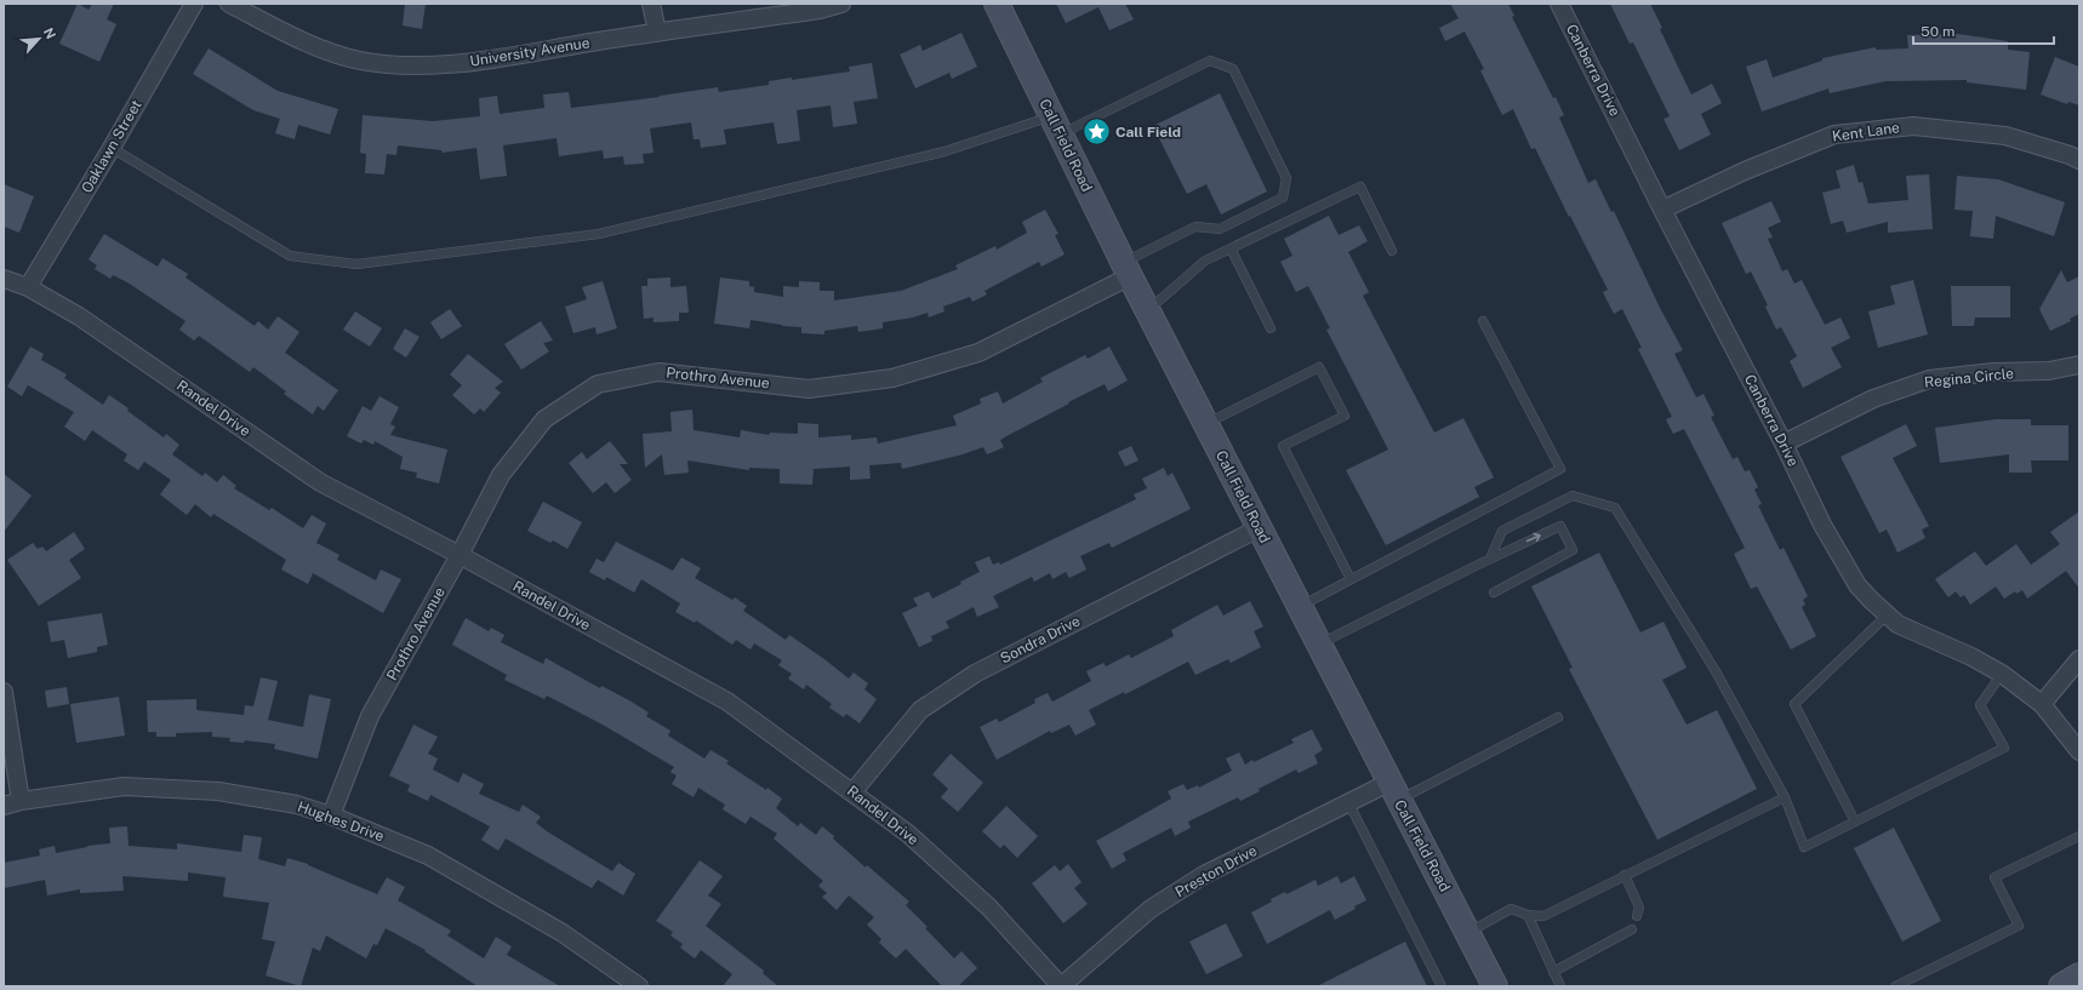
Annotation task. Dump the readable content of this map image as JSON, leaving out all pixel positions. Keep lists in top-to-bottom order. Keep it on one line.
{"streets":{"main road":["Call Field Road"],"street":["University Avenue","Canberra Drive","Kent Lane","Oaklawn Street","Prothro Avenue","Regina Circle","Randel Drive","Sondra Drive","Hughes Drive","Preston Drive"]},"crossings":[["Canberra Drive","Kent Lane"],["Canberra Drive","Regina Circle"],["Call Field Road","Prothro Avenue"],["Call Field Road","Sondra Drive"],["Call Field Road","Preston Drive"],["Oaklawn Street","Randel Drive"],["Prothro Avenue","Randel Drive"],["Prothro Avenue","Hughes Drive"],["Randel Drive","Sondra Drive"],["Randel Drive","Preston Drive"]],"places":{"place":["Call Field"]},"scale_bar":"50 m","north":"top right"}
